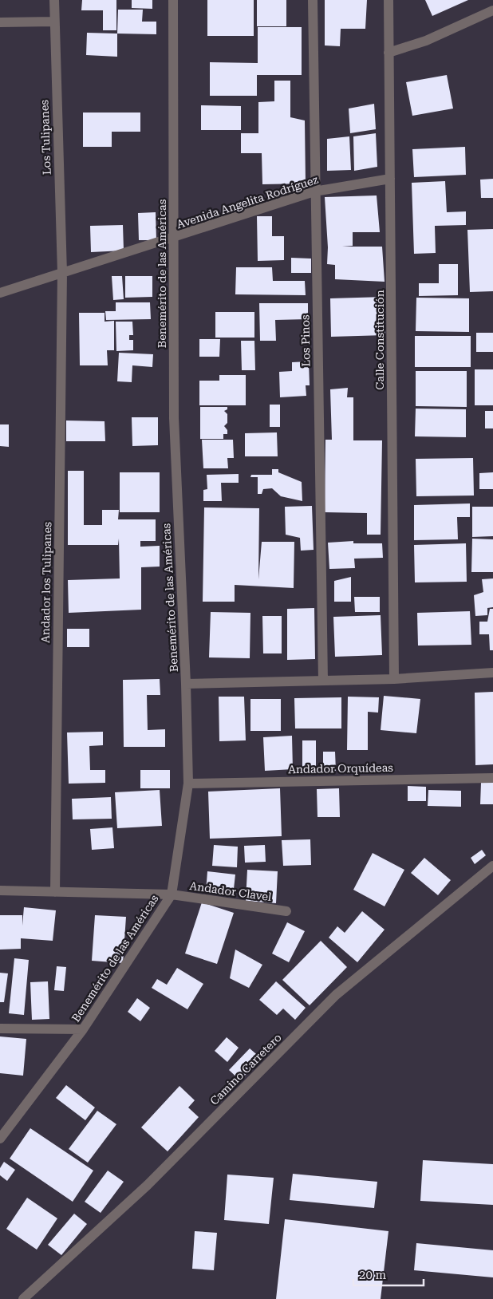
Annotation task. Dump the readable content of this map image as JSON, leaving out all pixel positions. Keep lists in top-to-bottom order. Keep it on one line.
{"streets":{"street":["Los Tulipanes","Avenida Angelita Rodríguez","Benemérito de las Américas","Calle Constitución","Los Pinos","Andador los Tulipanes","Andador Orquídeas","Andador Clavel","Camino Carretero"]},"crossings":[["Los Tulipanes","Avenida Angelita Rodríguez"],["Los Tulipanes","Andador los Tulipanes"],["Avenida Angelita Rodríguez","Benemérito de las Américas"],["Avenida Angelita Rodríguez","Calle Constitución"],["Avenida Angelita Rodríguez","Los Pinos"],["Avenida Angelita Rodríguez","Andador los Tulipanes"],["Benemérito de las Américas","Andador Orquídeas"],["Benemérito de las Américas","Andador Clavel"],["Andador los Tulipanes","Andador Clavel"]],"scale_bar":"20 m"}
